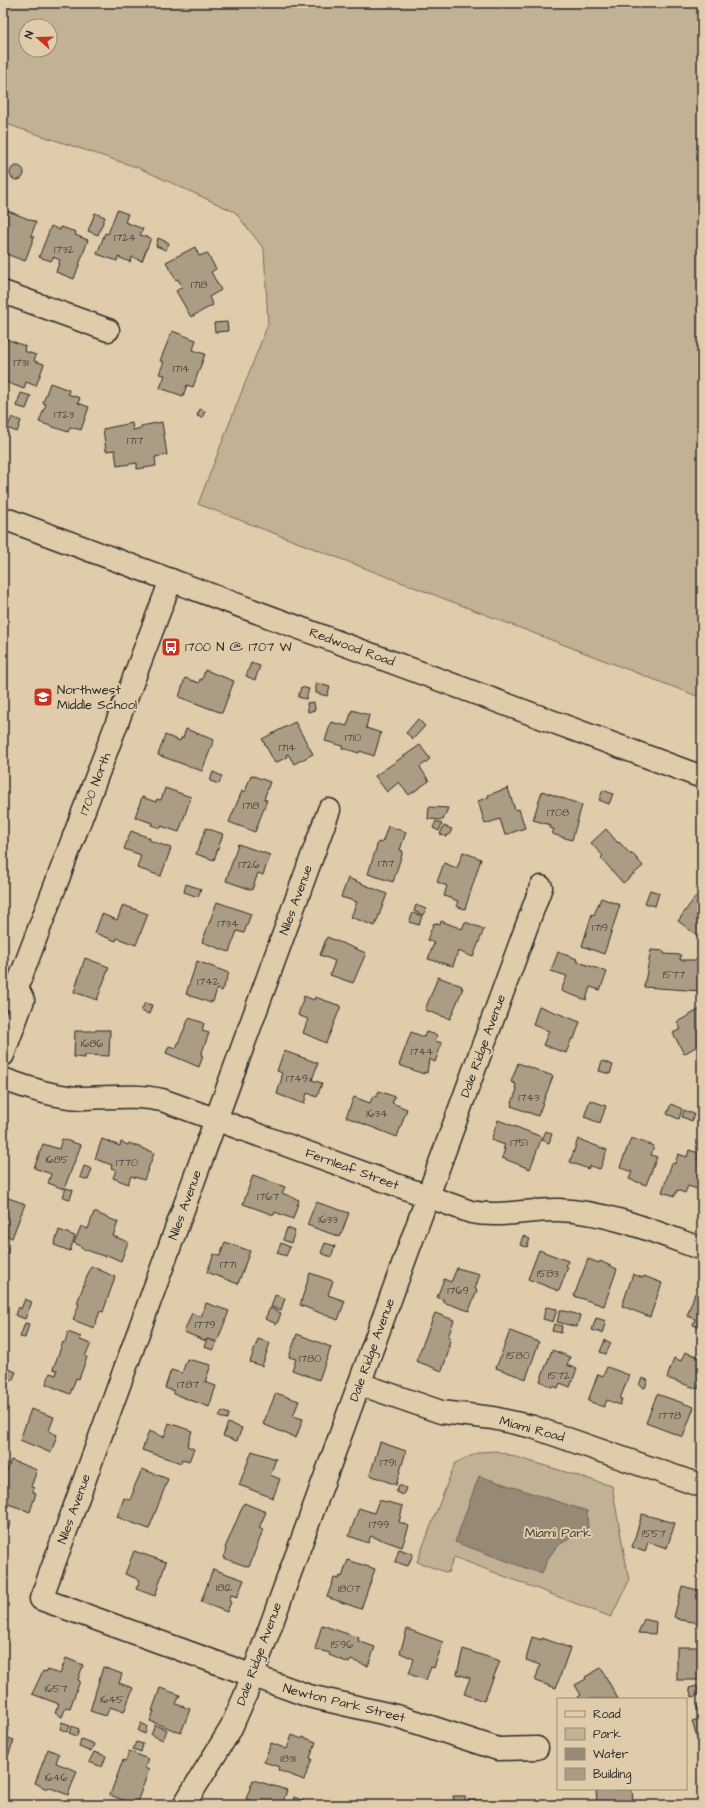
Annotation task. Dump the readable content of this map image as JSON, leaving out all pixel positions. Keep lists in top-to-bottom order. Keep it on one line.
{"streets":{"street":["Redwood Road","1700 North","Niles Avenue","Dale Ridge Avenue","Fernleaf Street","Miami Road","Newton Park Street"]},"crossings":[["Redwood Road","1700 North"],["Niles Avenue","Fernleaf Street"],["Niles Avenue","Newton Park Street"],["Dale Ridge Avenue","Fernleaf Street"],["Dale Ridge Avenue","Miami Road"],["Dale Ridge Avenue","Newton Park Street"]],"parks":["Miami Park"],"places":{"bus stop":["1700 N @ 1707 W"],"school or university":["Northwest Middle School"]},"house_numbers":["1724","1732","1718","1731","1714","1723","1717","1710","1714","1718","1708","1717","1726","1734","1719","1577","1742","1686","1744","1749","1743","1634","1751","1685","1770","1767","1633","1771","1583","1769","1779","1580","1780","1572","1787","1778","1791","1799","1557","1812","1807","1596","1657","1645","1831","1646"],"legend":["Road","Park","Water","Building"],"north":"left"}
